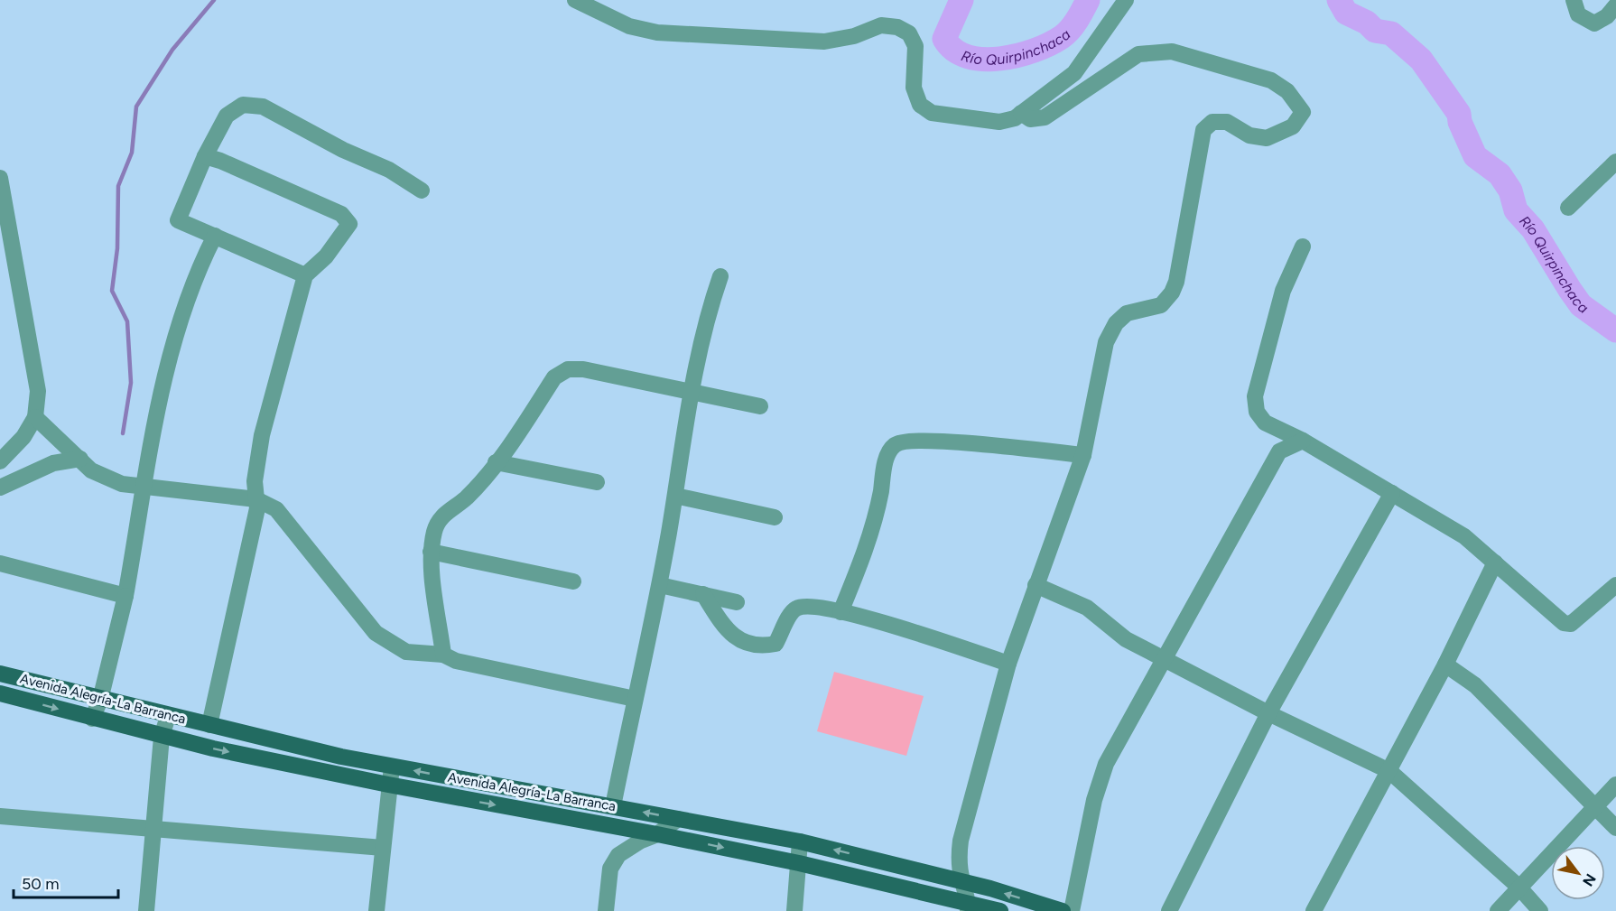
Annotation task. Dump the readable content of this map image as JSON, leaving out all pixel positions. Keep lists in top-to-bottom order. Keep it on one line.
{"streets":{"main road":["Avenida Alegría-La Barranca"]},"water":["Río Quirpinchaca"],"scale_bar":"50 m","north":"bottom right"}
